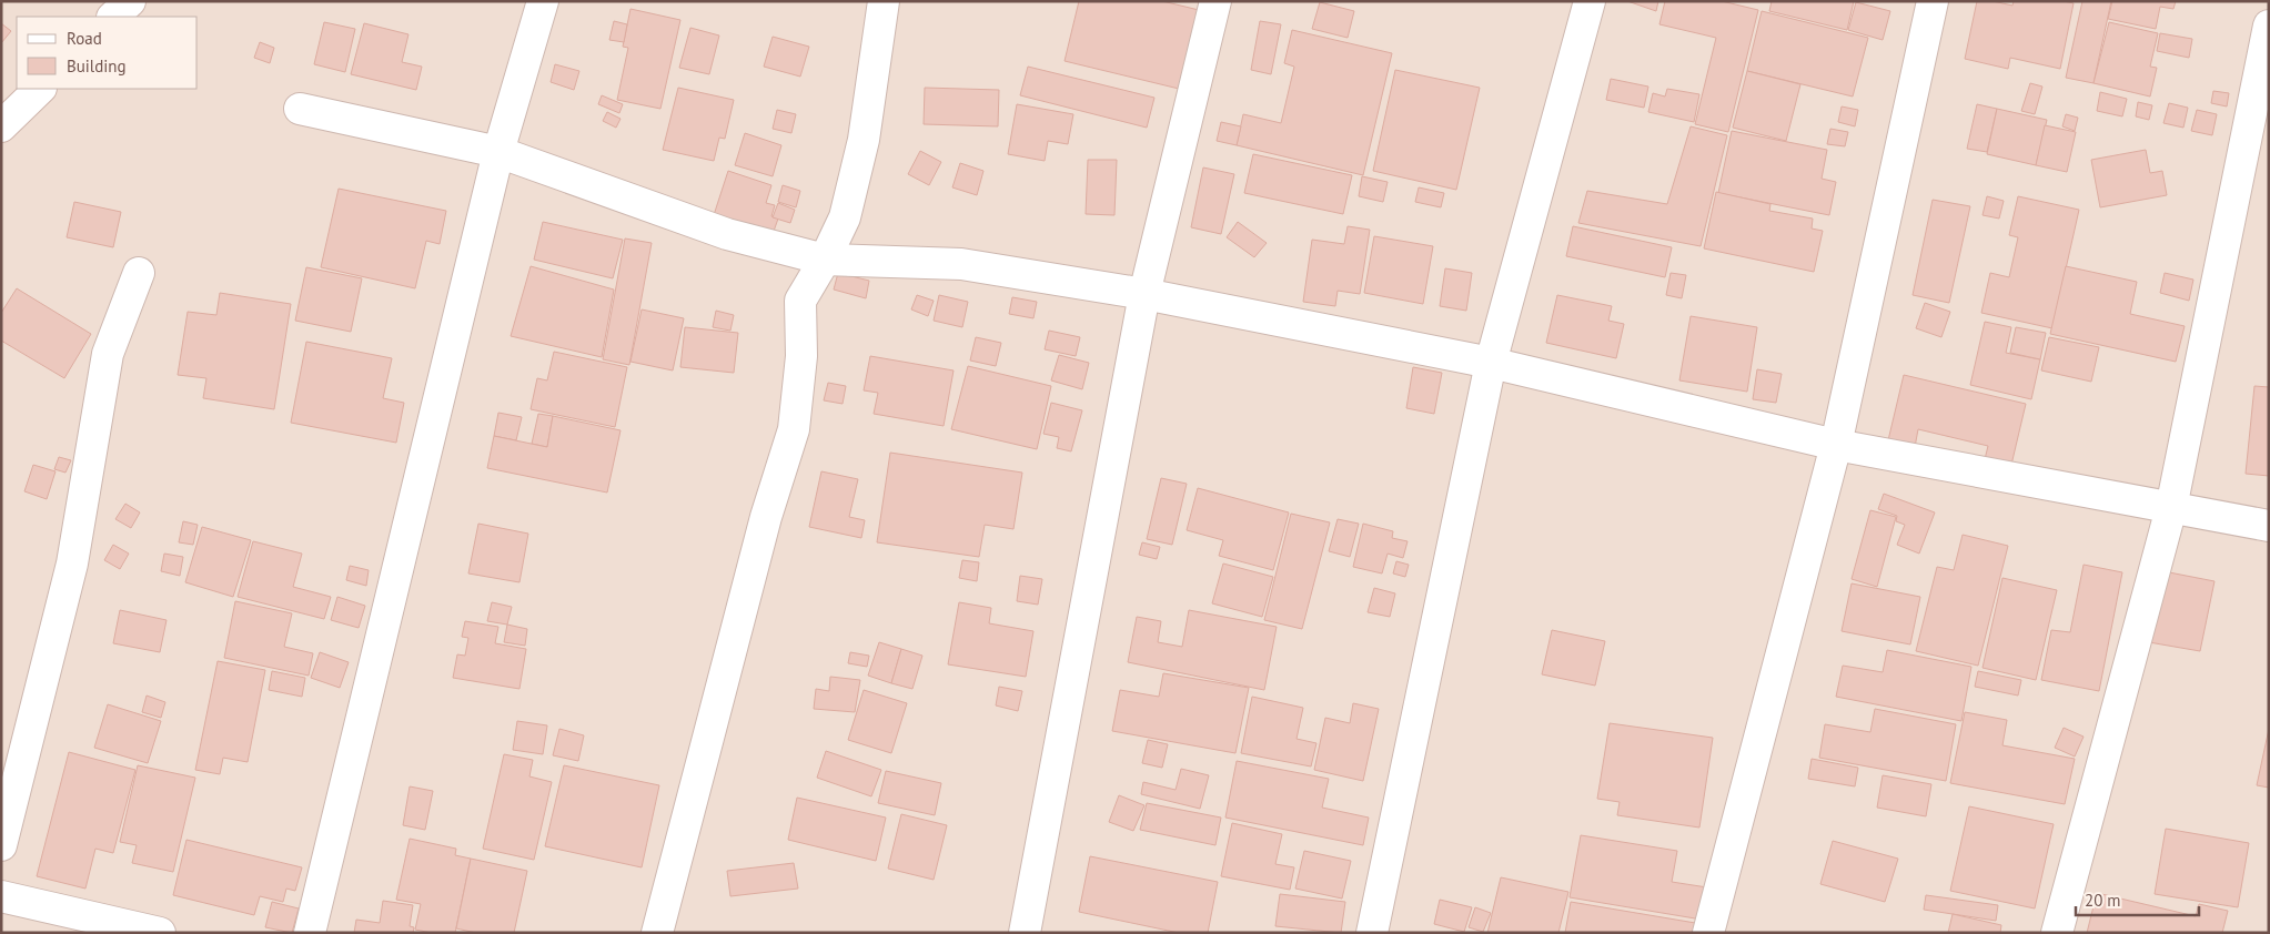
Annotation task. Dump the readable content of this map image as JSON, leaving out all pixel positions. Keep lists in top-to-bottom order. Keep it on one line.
{"legend":["Road","Building"],"scale_bar":"20 m"}
